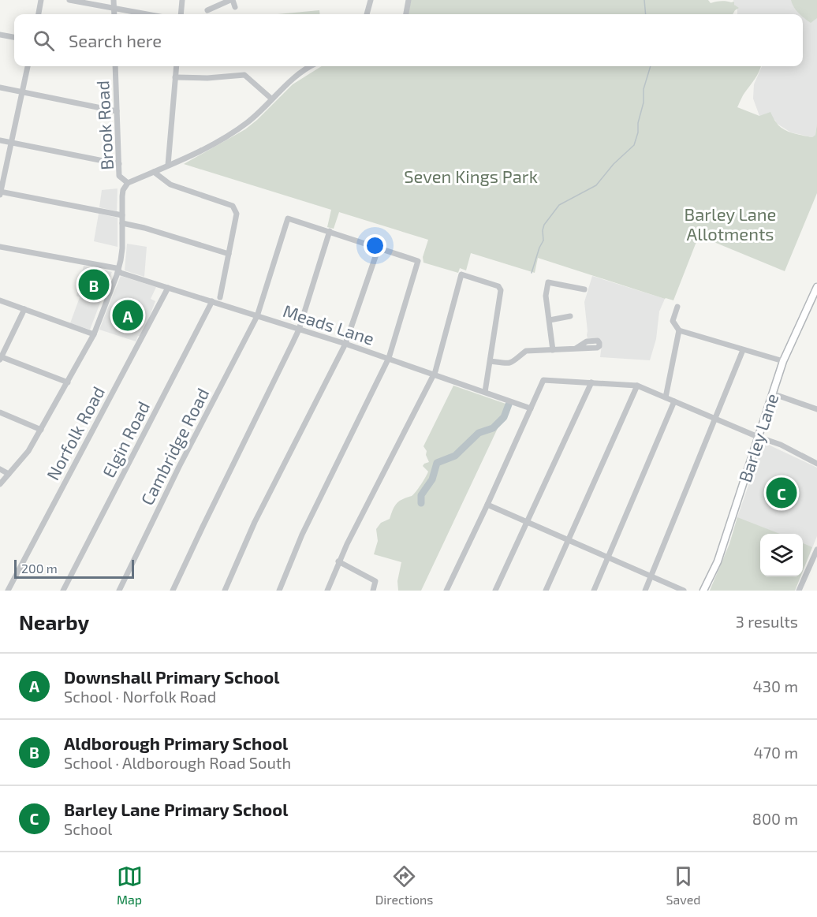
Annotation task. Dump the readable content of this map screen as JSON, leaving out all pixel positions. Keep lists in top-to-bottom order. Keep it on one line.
{"streets":{"main road":["Barley Lane"],"street":["Brook Road","Meads Lane","Norfolk Road","Elgin Road","Cambridge Road"]},"crossings":[["Meads Lane","Norfolk Road"],["Meads Lane","Elgin Road"],["Meads Lane","Cambridge Road"]],"parks":["Seven Kings Park","Barley Lane Allotments"],"scale_bar":"200 m","page":{"search":"Search here","pins":["B","A","C"],"scale":"200 m","heading":["Nearby","3 results"],"list":[{"mark":"A","name":"Downshall Primary School","note":"School · Norfolk Road","value":"430 m"},{"mark":"B","name":"Aldborough Primary School","note":"School · Aldborough Road South","value":"470 m"},{"mark":"C","name":"Barley Lane Primary School","note":"School","value":"800 m"}],"nav":["Map","Directions","Saved"]}}
